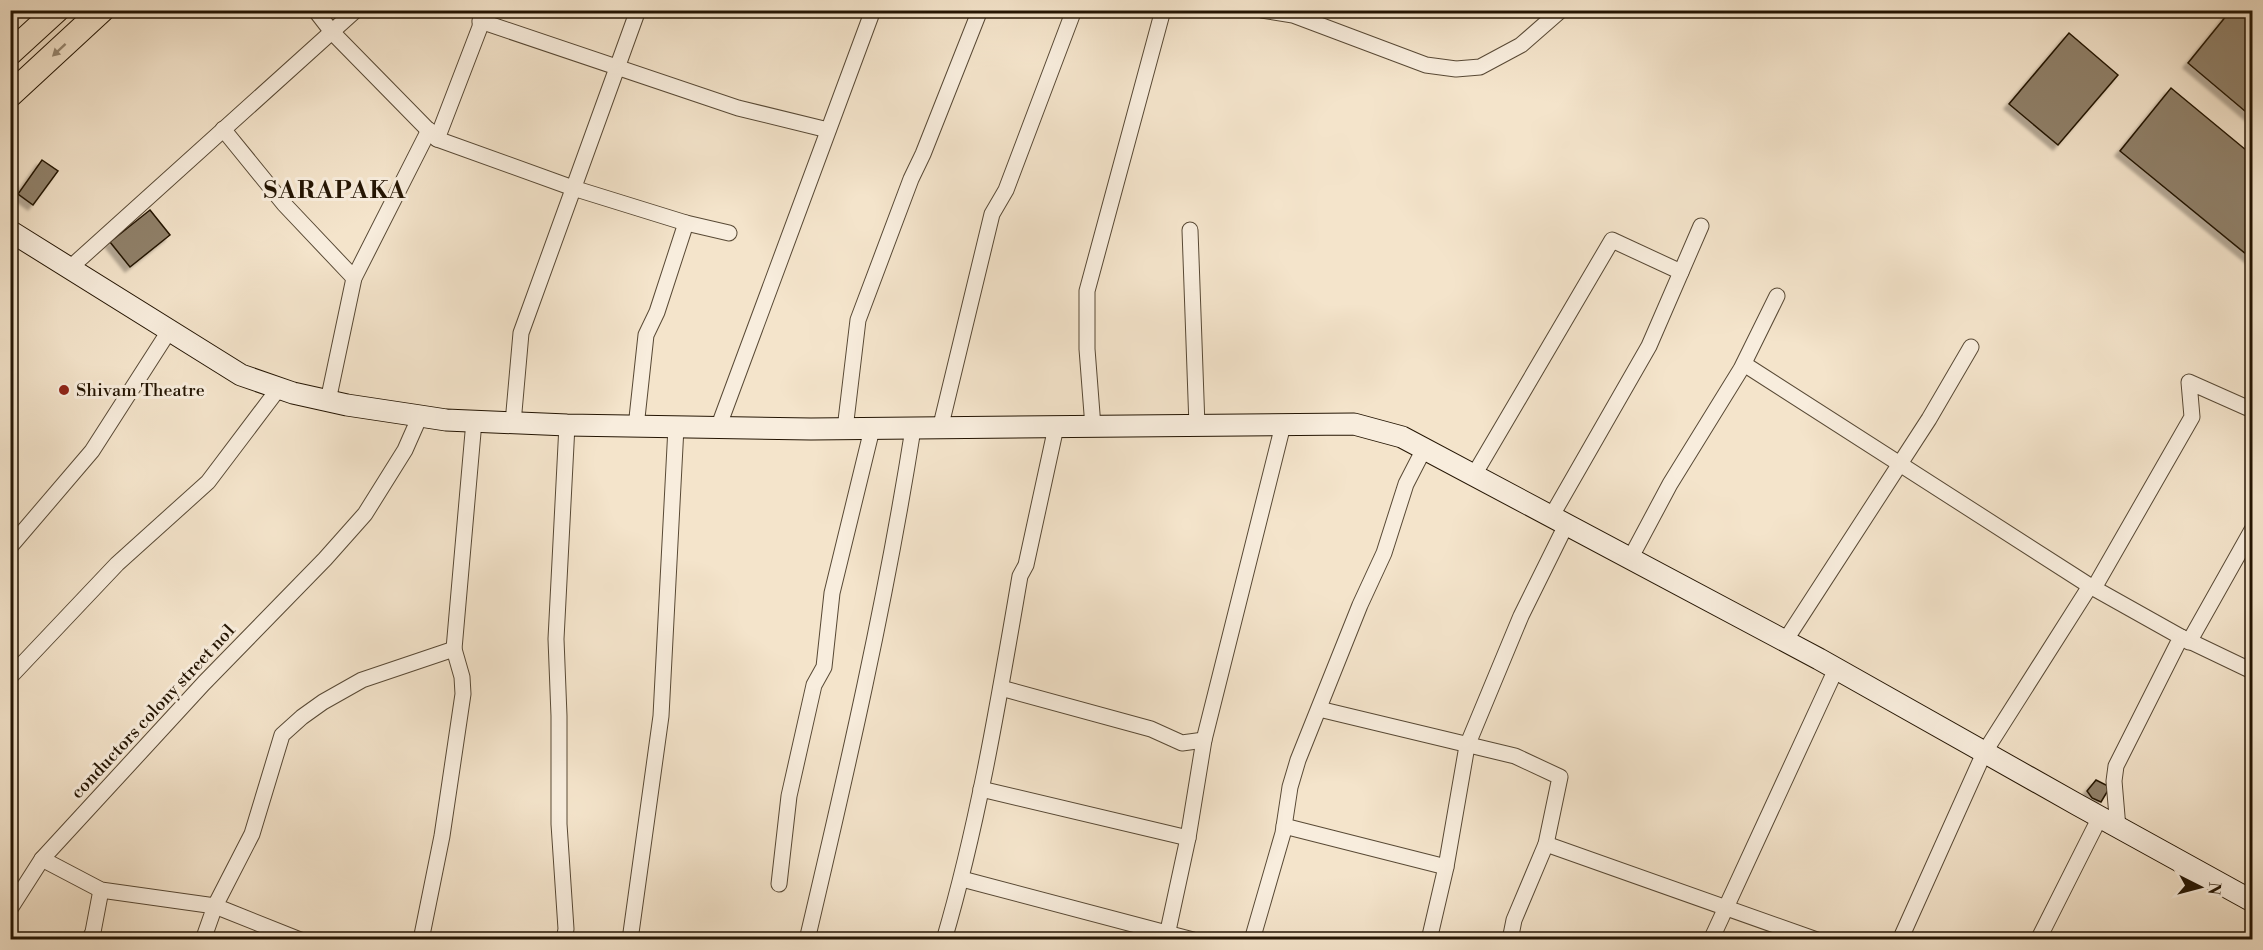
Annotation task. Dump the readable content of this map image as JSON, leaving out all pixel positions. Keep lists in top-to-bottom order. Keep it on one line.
{"streets":{"street":["conductors colony street no1"]},"districts":["SARAPAKA"],"places":["Shivam Theatre"],"north":"right"}
